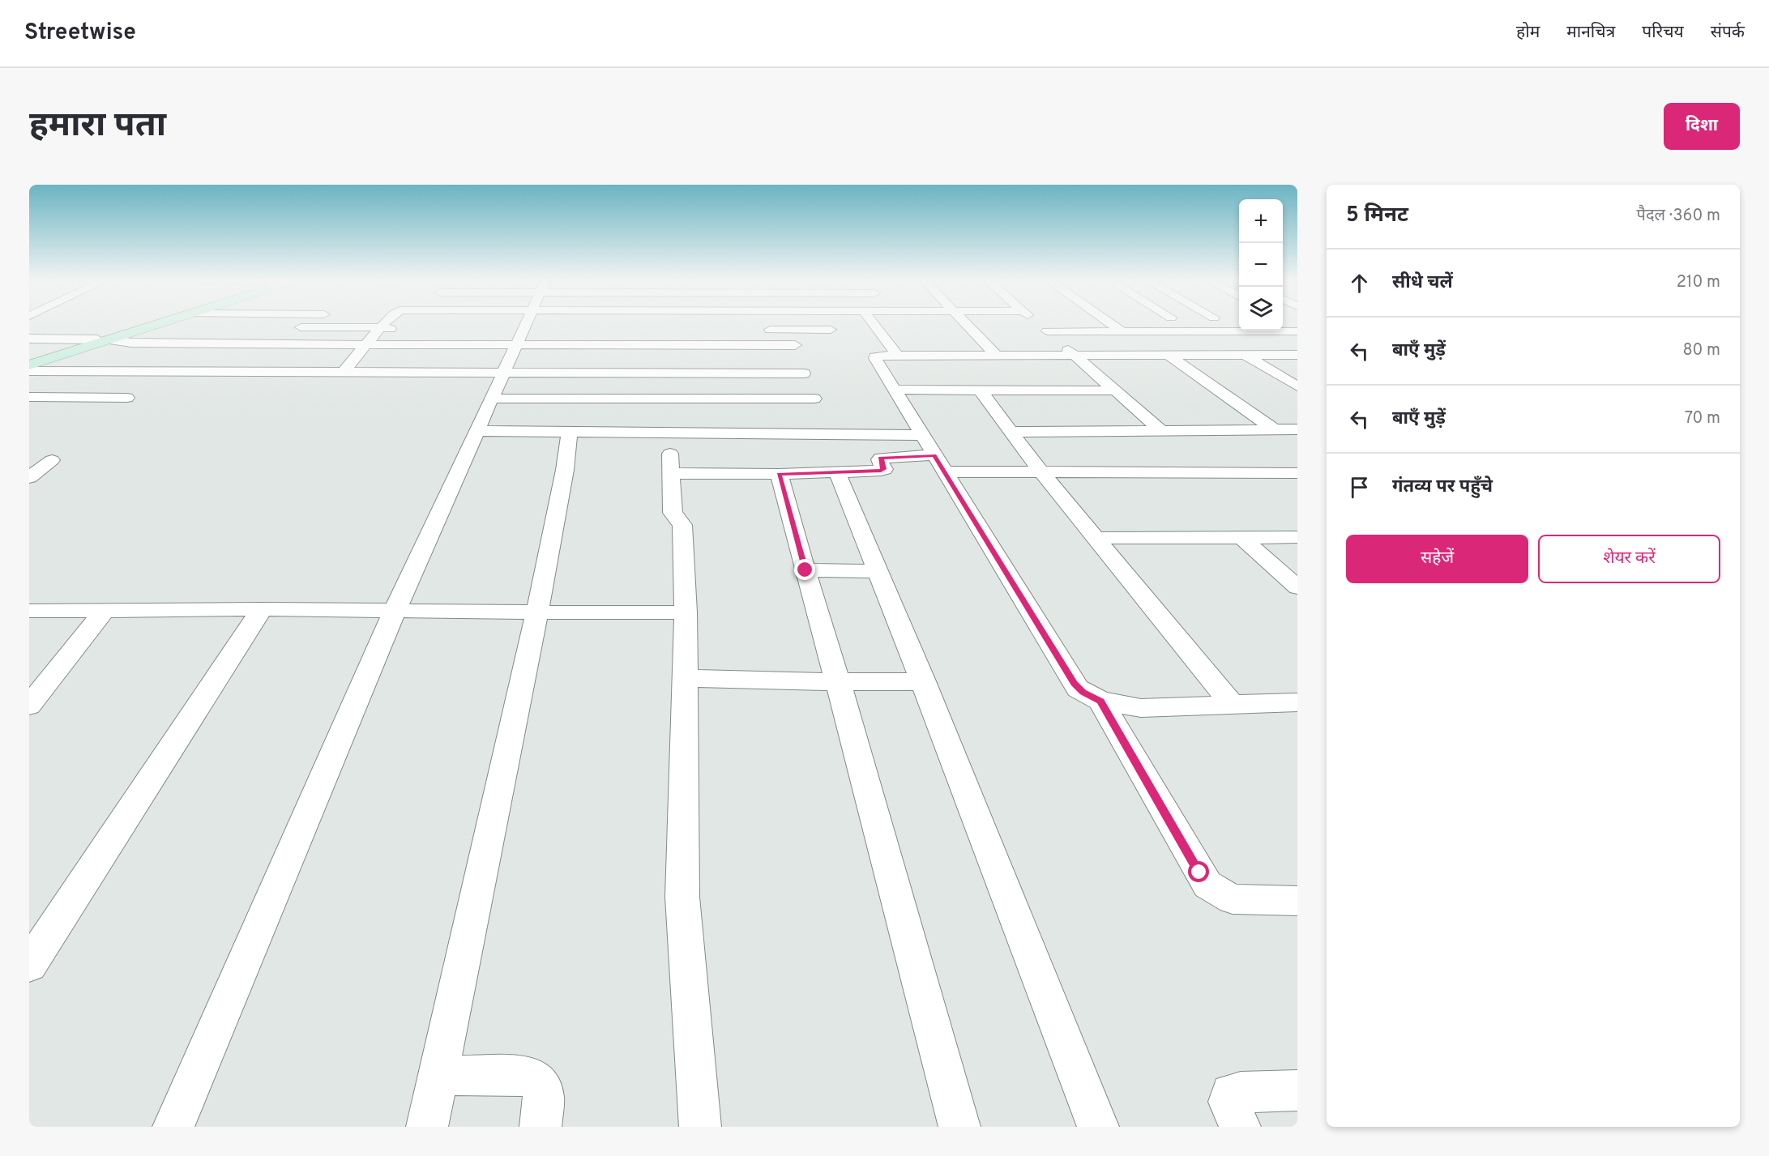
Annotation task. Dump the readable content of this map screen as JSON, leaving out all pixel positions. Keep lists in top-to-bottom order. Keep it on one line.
{"page":{"header":"Streetwise","nav":["होम","मानचित्र","परिचय","संपर्क"],"buttons":["दिशा",["सहेजें","शेयर करें"]],"title":"हमारा पता","heading":["5 मिनट","पैदल · 360 m"],"map_buttons":["+","−"],"list":[["सीधे चलें","210 m"],["बाएँ मुड़ें","80 m"],["बाएँ मुड़ें","70 m"],"गंतव्य पर पहुँचे"]}}
